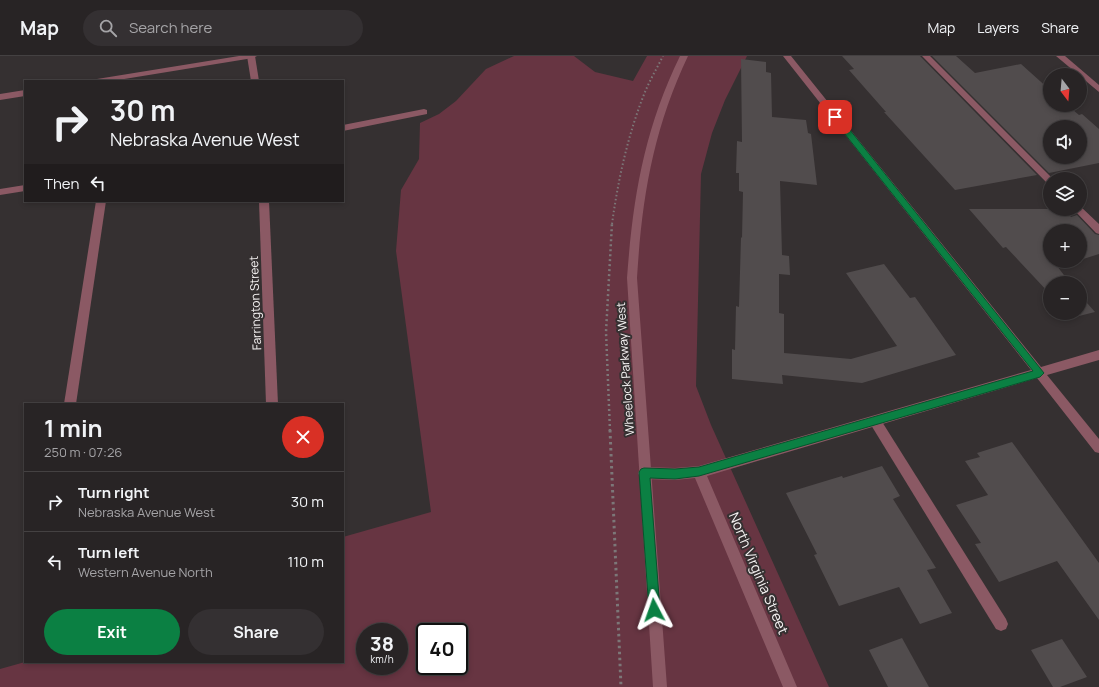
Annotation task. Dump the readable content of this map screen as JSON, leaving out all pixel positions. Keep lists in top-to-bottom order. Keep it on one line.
{"streets":{"street":["Farrington Street","Wheelock Parkway West","North Virginia Street"]},"north":"bottom","page":{"header":"Map","search":"Search here","nav":["Map","Layers","Share"],"map_buttons":["+","−"],"turn":["30 m","Nebraska Avenue West"],"then":"Then","heading":["1 min","250 m · 07:26"],"list":[{"name":"Turn right","note":"Nebraska Avenue West","value":"30 m"},{"name":"Turn left","note":"Western Avenue North","value":"110 m"}],"buttons":["Exit","Share"],"speed":"38 km/h","limit":"40"}}
